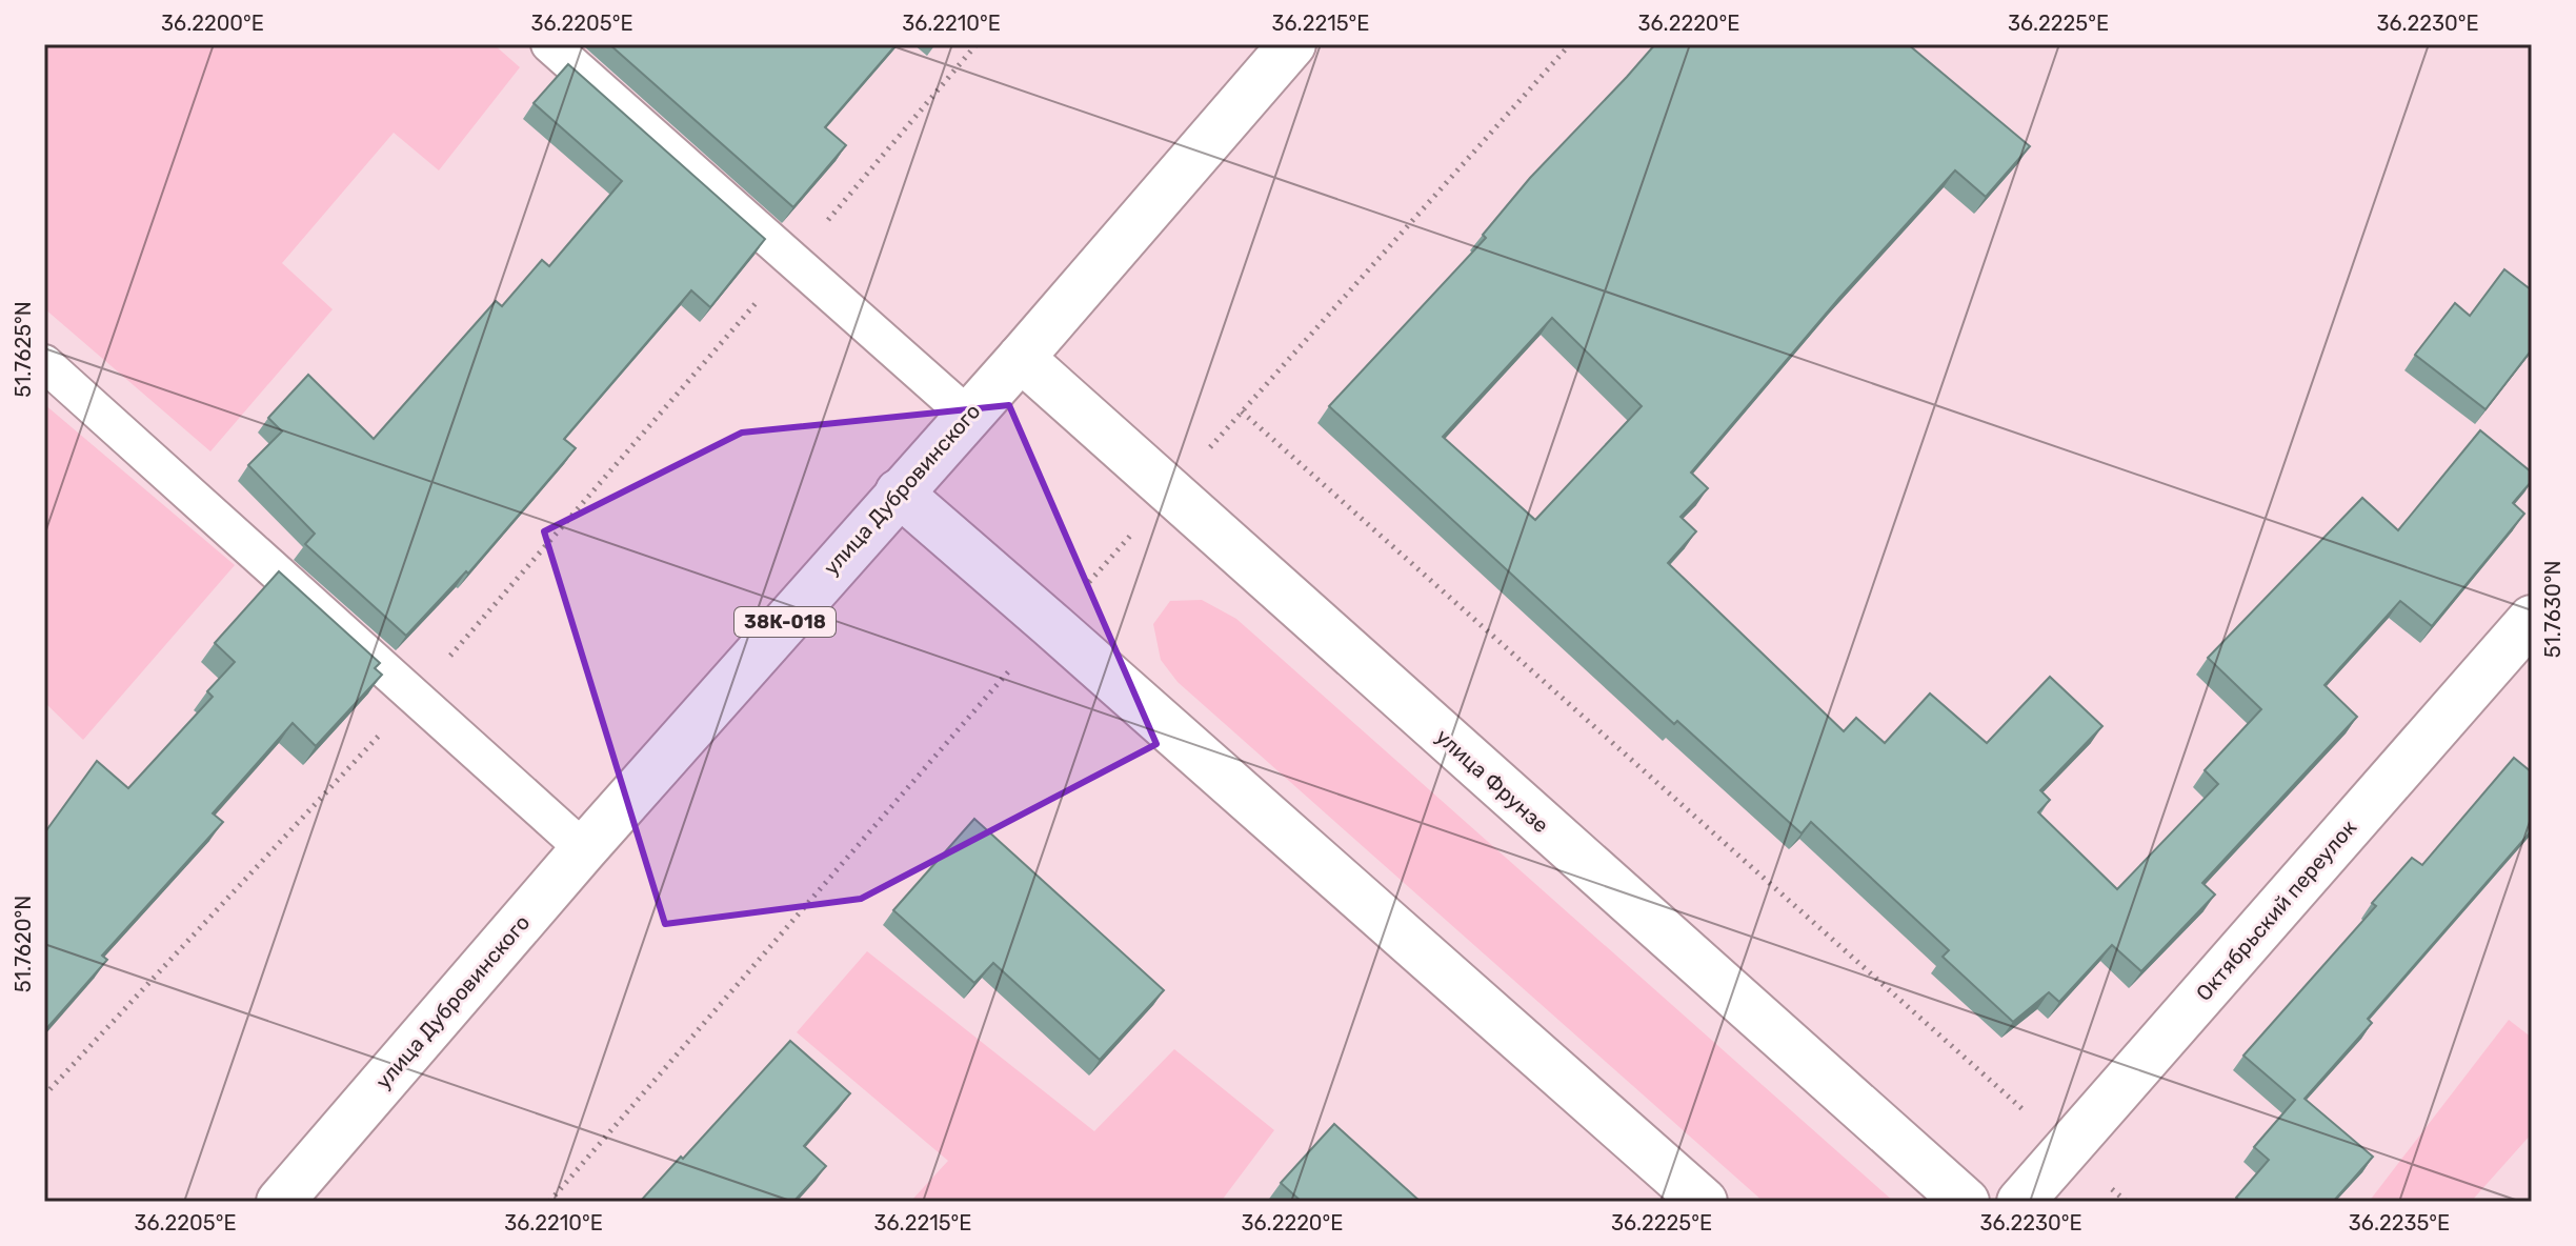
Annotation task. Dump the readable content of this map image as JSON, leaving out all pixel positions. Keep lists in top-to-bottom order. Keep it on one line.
{"streets":{"main road":["улица Дубровинского","38К-018","улица Фрунзе","Октябрьский переулок"]},"crossings":[["улица Дубровинского","улица Фрунзе"]],"coordinates":["36.2200°E","36.2205°E","36.2210°E","36.2215°E","36.2220°E","36.2225°E","36.2230°E","51.7625°N","51.7630°N","51.7620°N","36.2235°E"]}
